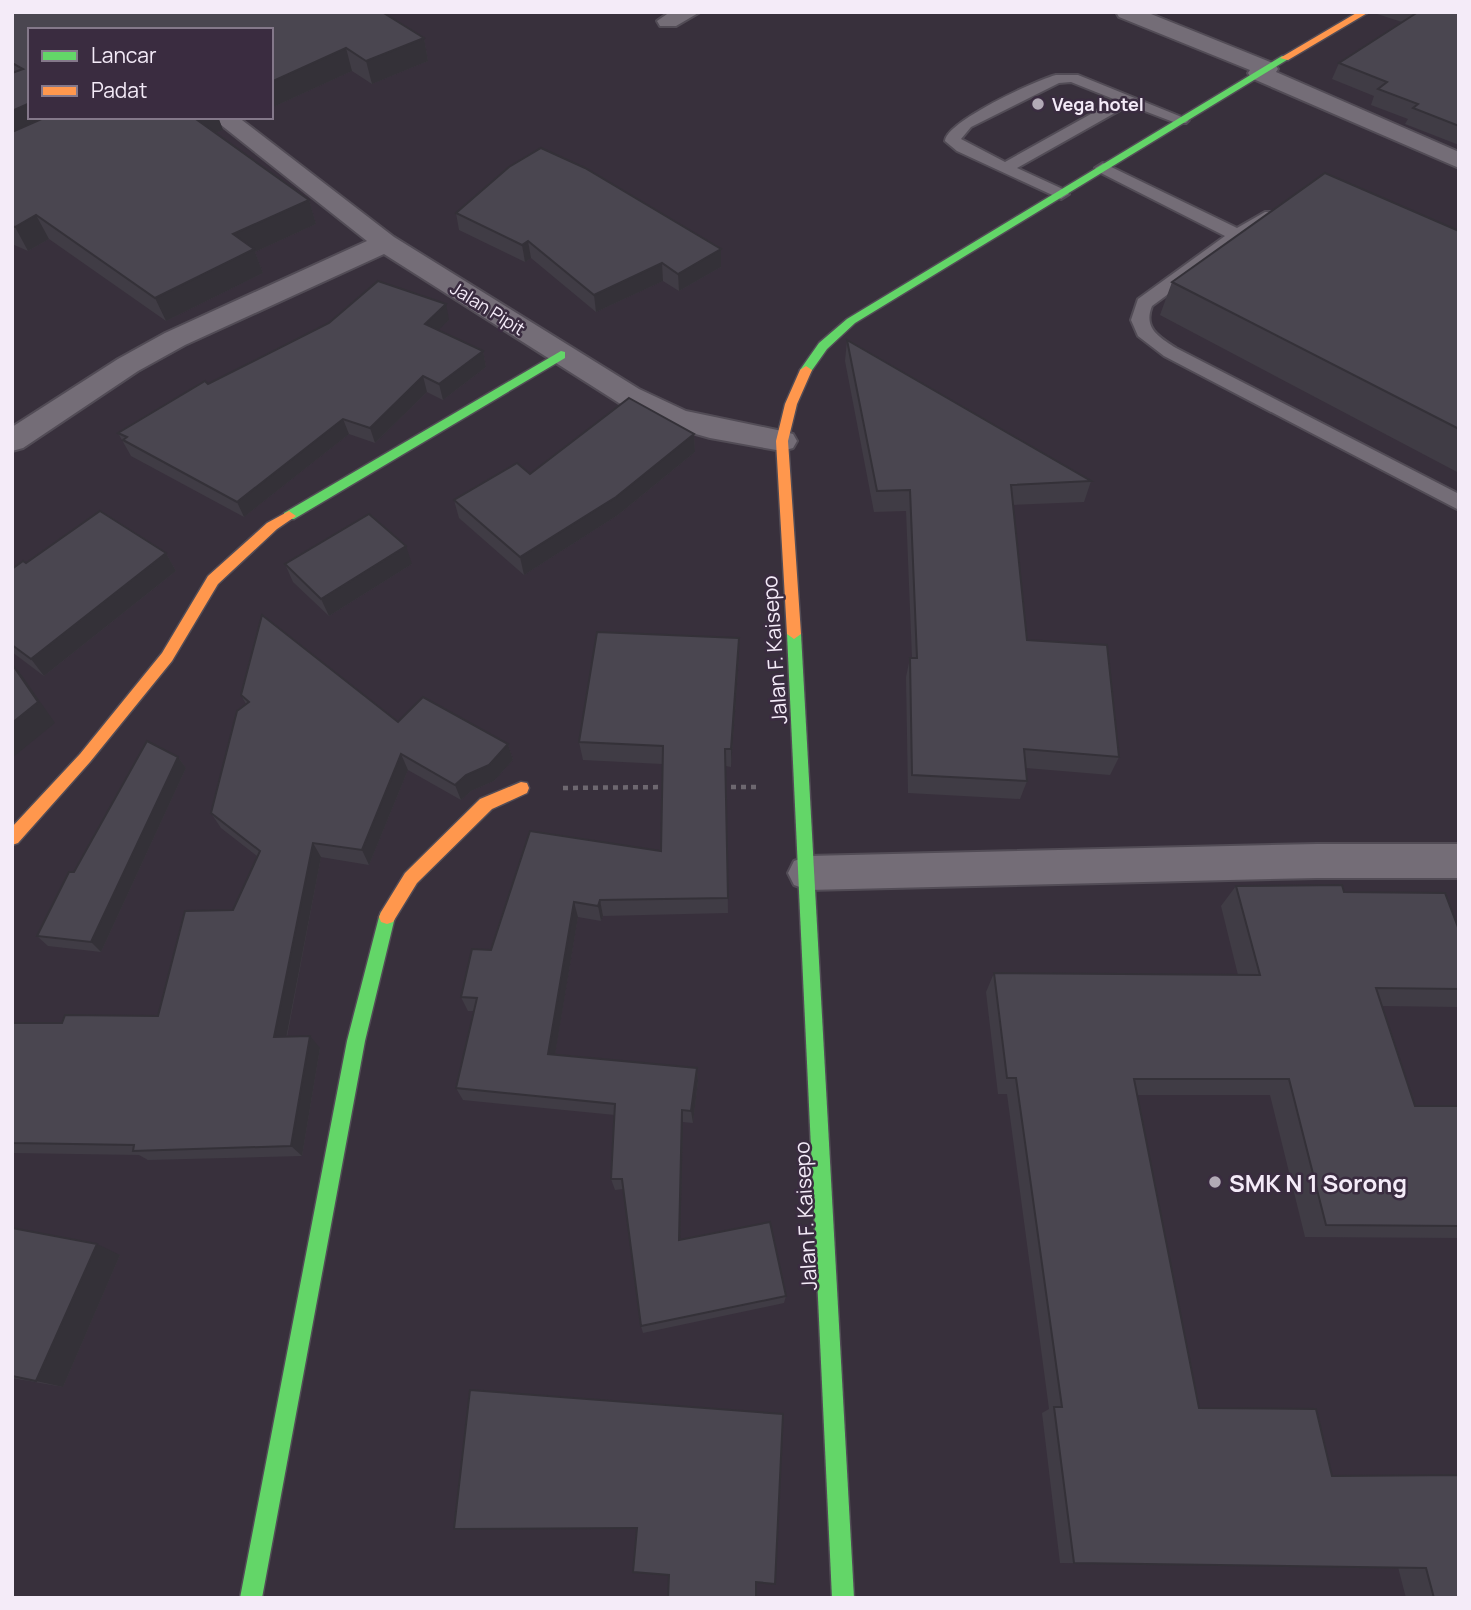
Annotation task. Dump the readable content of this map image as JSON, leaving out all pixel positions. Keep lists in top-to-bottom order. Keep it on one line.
{"streets":{"street":["Jalan Pipit","Jalan F. Kaisepo"]},"crossings":[["Jalan Pipit","Jalan F. Kaisepo"]],"places":["Vega hotel","SMK N 1 Sorong"],"legend":["Lancar","Padat"]}
